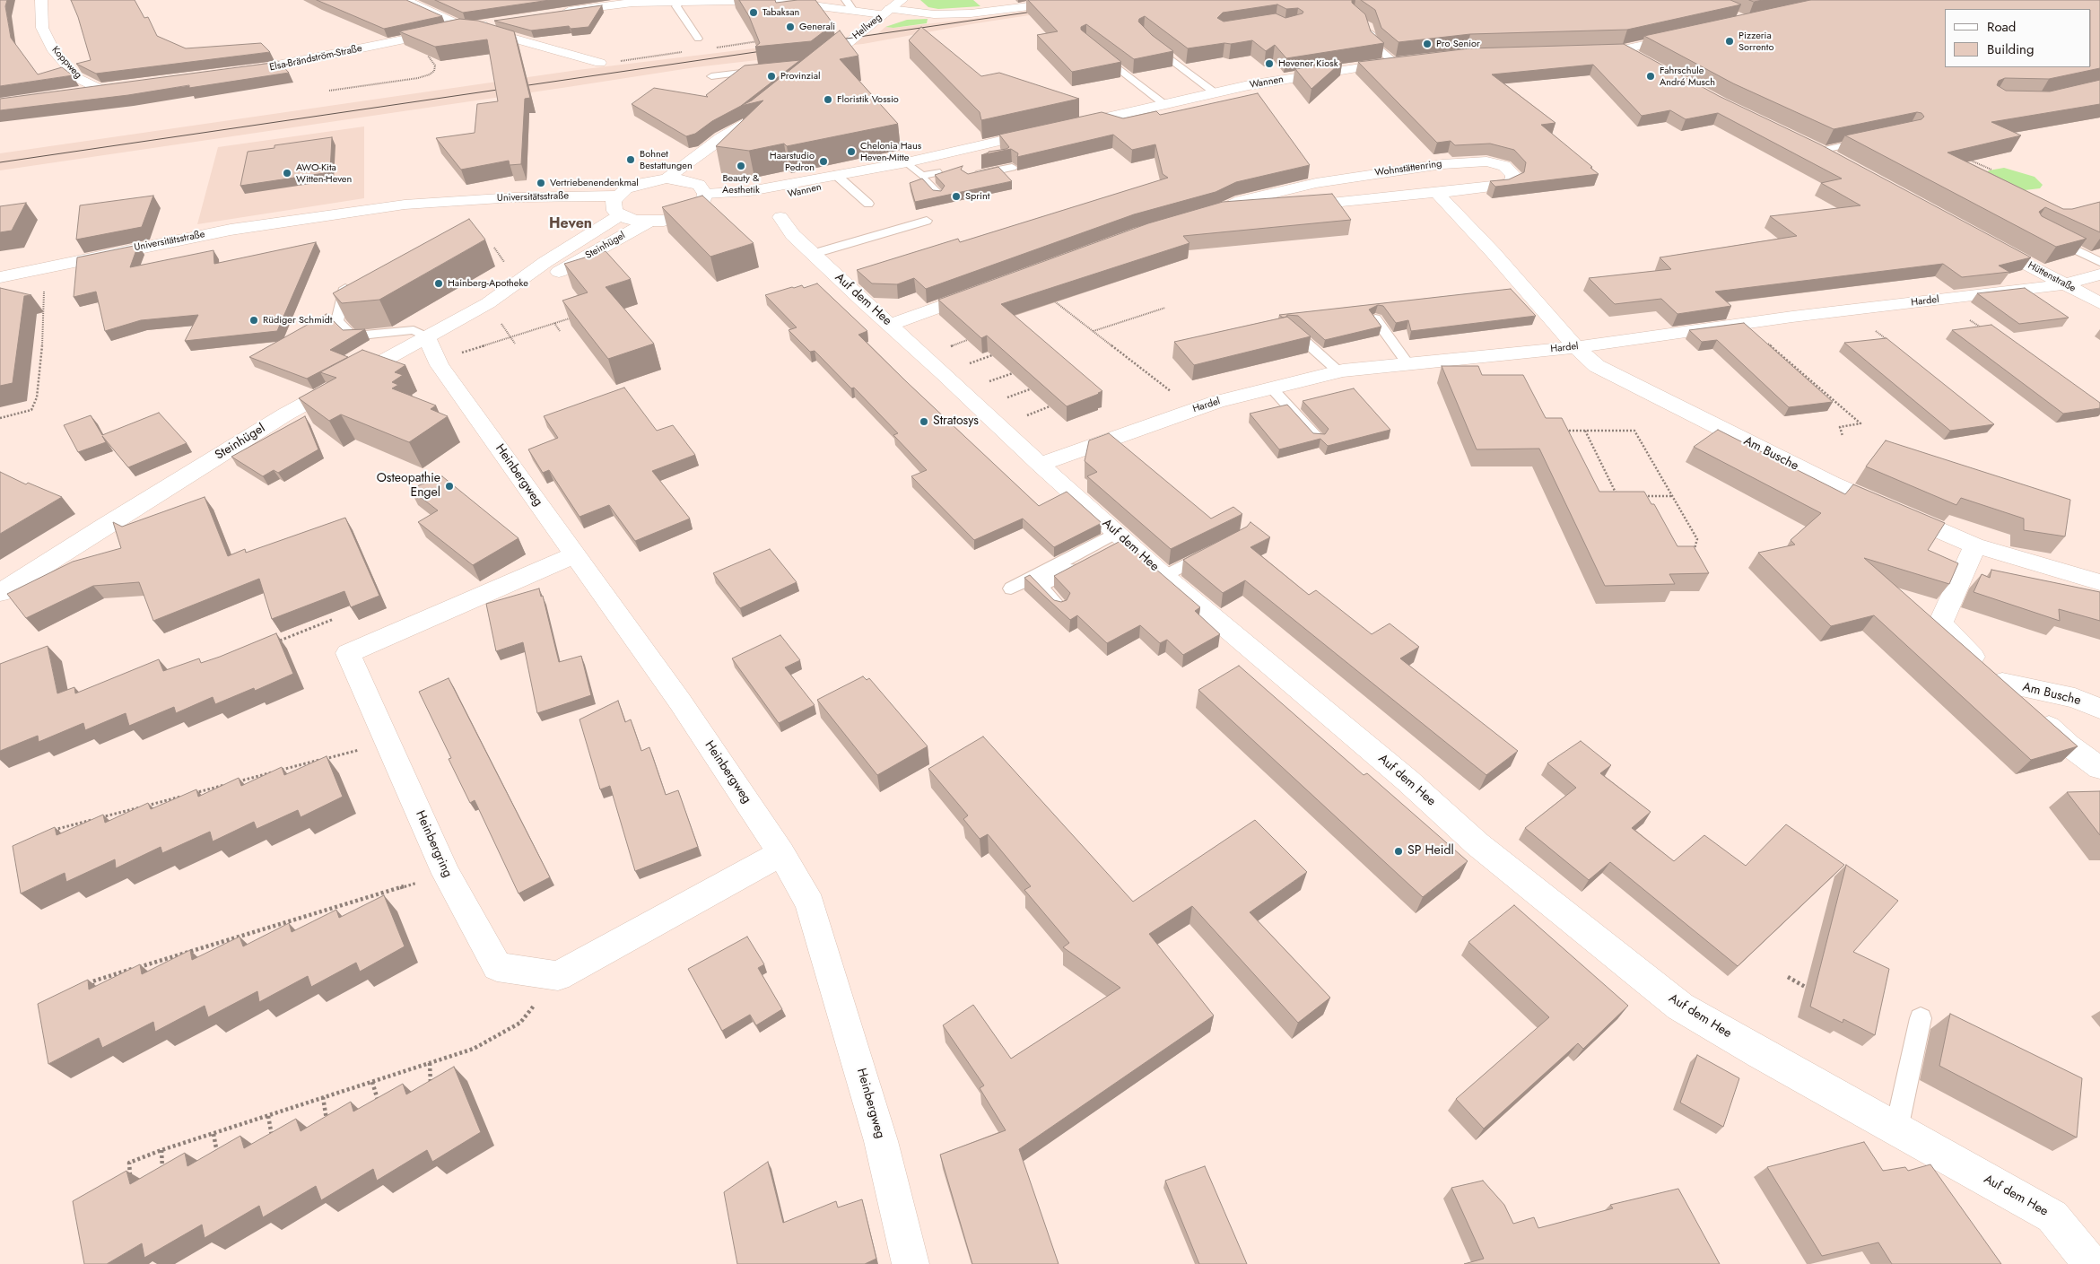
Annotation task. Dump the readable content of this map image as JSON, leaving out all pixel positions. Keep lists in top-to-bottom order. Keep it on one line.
{"streets":{"street":["Hellweg","Elsa-Brändström-Straße","Koppweg","Wannen","Wohnstättenring","Universitätsstraße","Steinhügel","Hüttenstraße","Auf dem Hee","Hardel","Am Busche","Heinbergweg","Heinbergring"]},"crossings":[["Universitätsstraße","Steinhügel"],["Steinhügel","Heinbergweg"],["Hüttenstraße","Hardel"],["Auf dem Hee","Hardel"],["Hardel","Am Busche"],["Heinbergweg","Heinbergring"]],"districts":["Heven"],"places":["Tabaksan","Generali","Pizzeria Sorrento","Pro Senior","Hevener Kiosk","Provinzial","Fahrschule André Musch","Floristik Vossio","Chelonia Haus Heven-Mitte","Bohnet Bestattungen","Haarstudio Pedron","Beauty & Aesthetik","AWO-Kita Witten-Heven","Vertriebenendenkmal","Sprint","Hainberg-Apotheke","Rüdiger Schmidt","Stratosys","Osteopathie Engel","SP Heidl"],"legend":["Road","Building"]}
